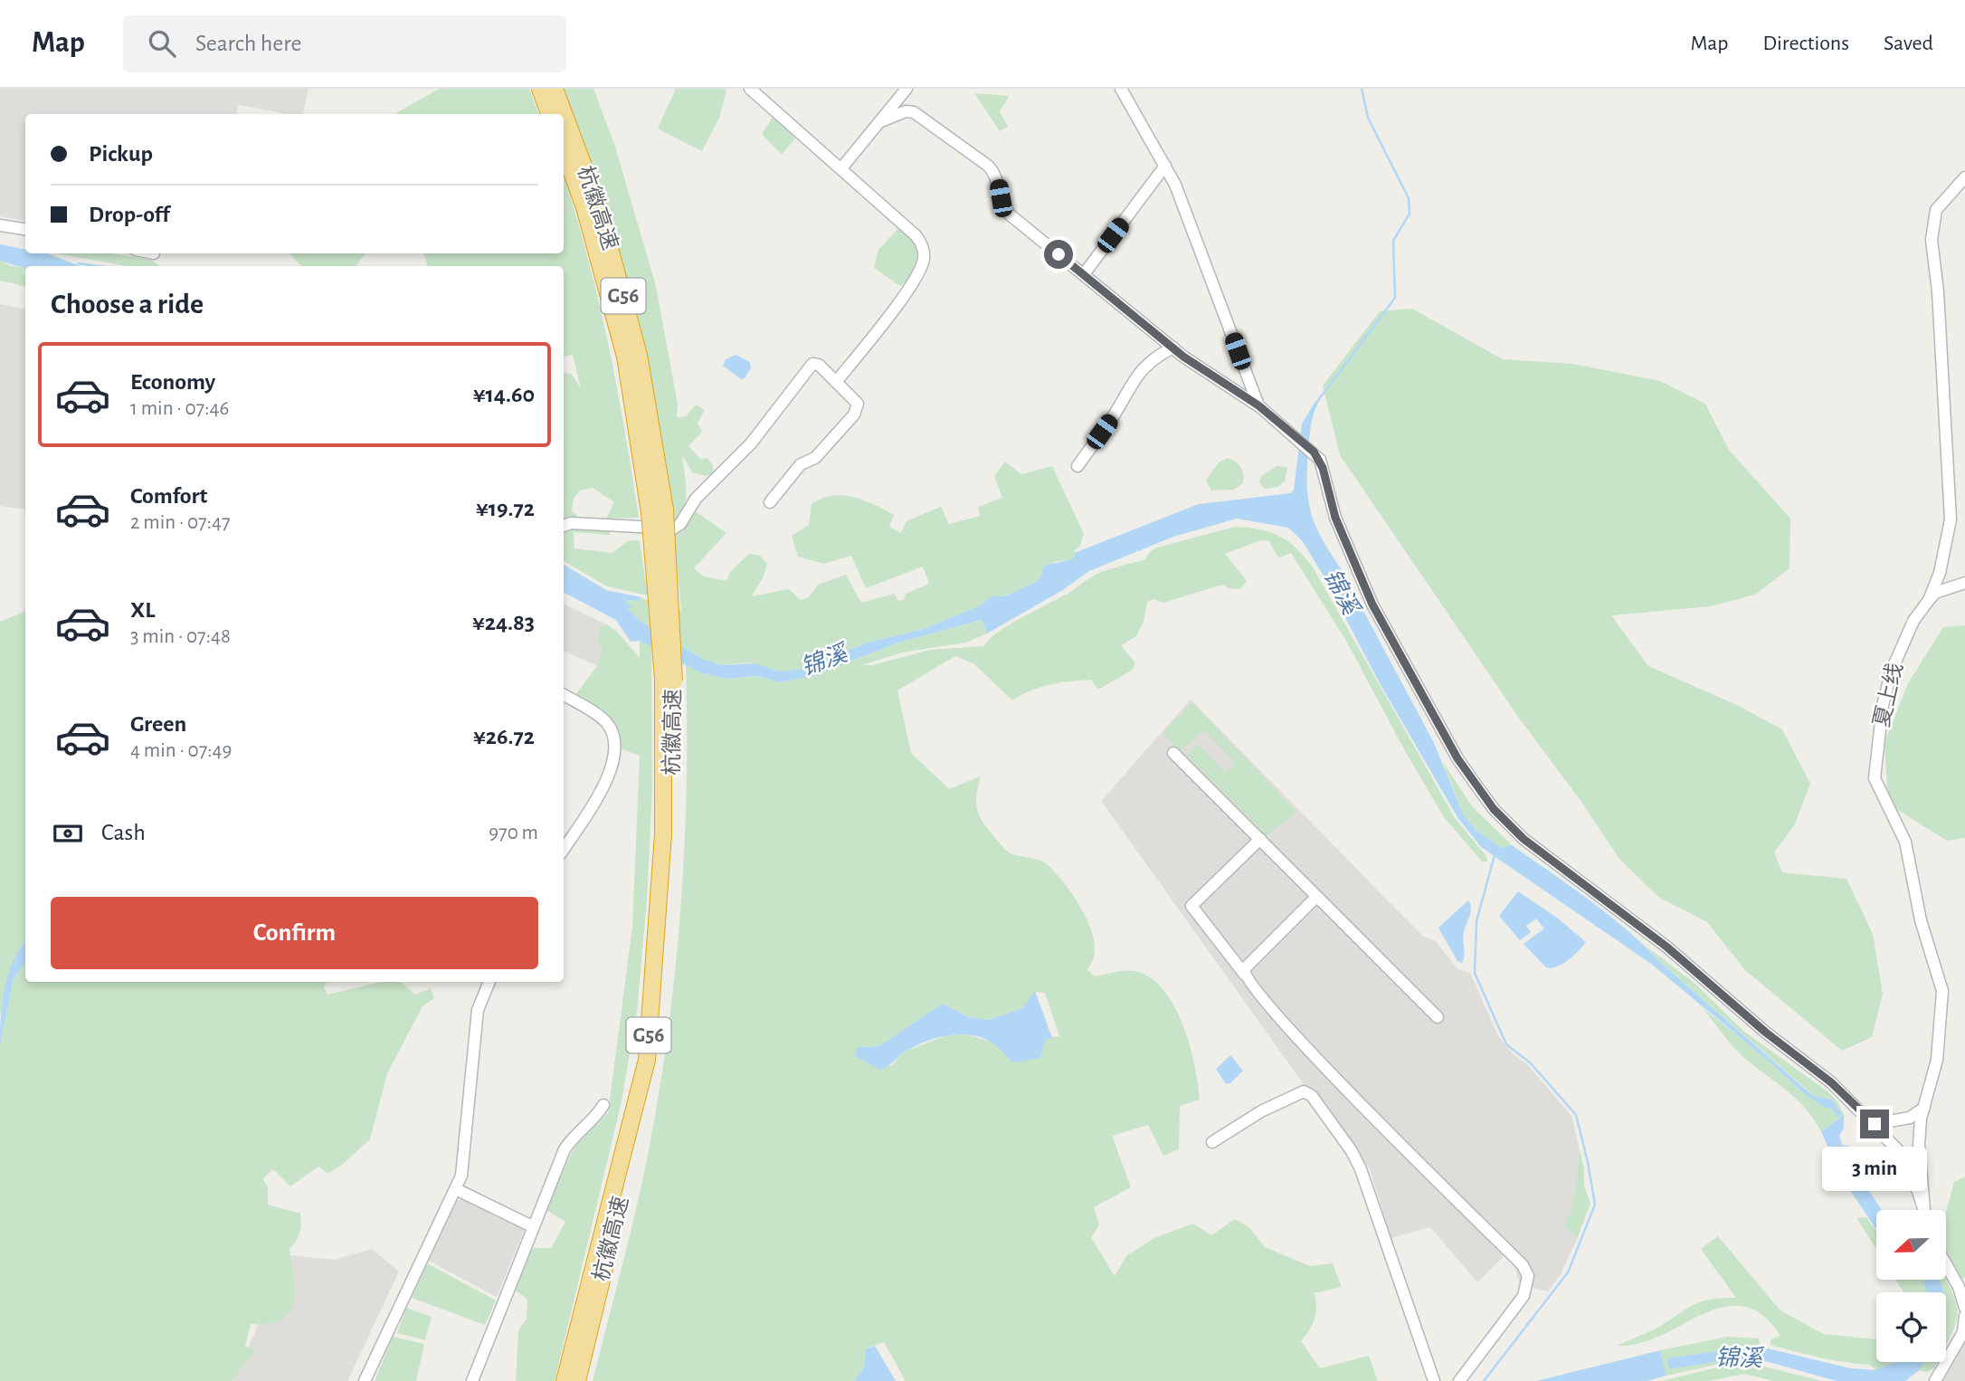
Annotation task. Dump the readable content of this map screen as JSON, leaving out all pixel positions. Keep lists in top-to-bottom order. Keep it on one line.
{"streets":{"highway":["杭徽高速","G56"],"street":["夏上线"]},"water":["锦溪"],"north":"left","page":{"header":"Map","search":"Search here","nav":["Map","Directions","Saved"],"banner":["Pickup","Drop-off"],"heading":"Choose a ride","list":[{"name":"Economy","note":"1 min · 07:46","value":"¥14.60"},{"name":"Comfort","note":"2 min · 07:47","value":"¥19.72"},{"name":"XL","note":"3 min · 07:48","value":"¥24.83"},{"name":"Green","note":"4 min · 07:49","value":"¥26.72"}],"pay":["Cash","970 m"],"buttons":"Confirm","bubble":"3 min"}}
